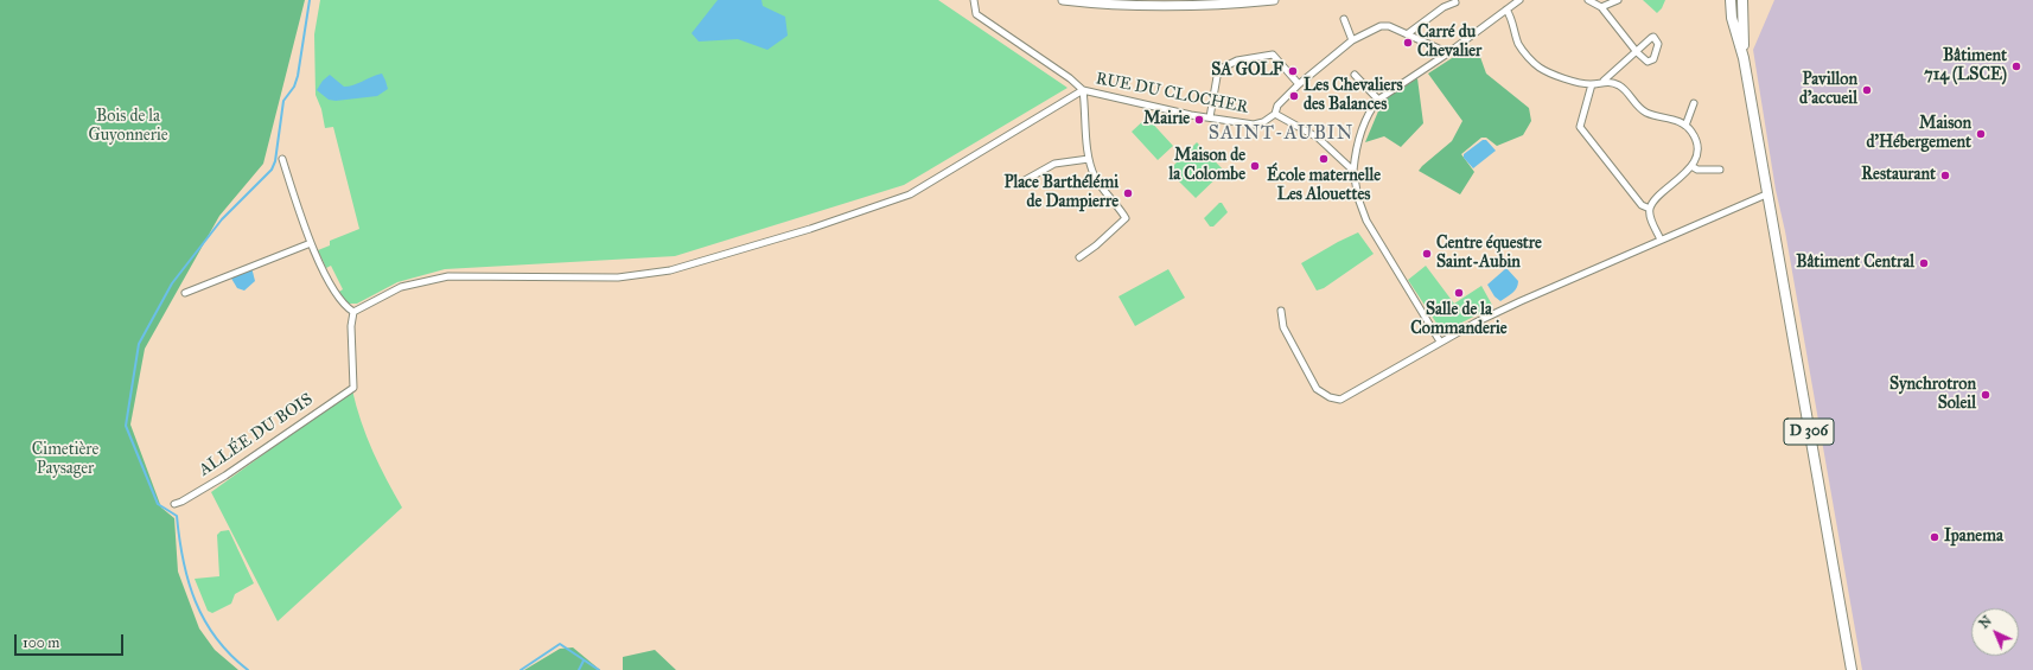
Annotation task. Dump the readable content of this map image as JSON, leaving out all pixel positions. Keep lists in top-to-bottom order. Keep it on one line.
{"streets":{"main road":["D 306"],"street":["RUE DU CLOCHER","ALLÉE DU BOIS"]},"districts":["SAINT-AUBIN"],"parks":["Bois de la Guyonnerie","Cimetière Paysager"],"places":["Carré du Chevalier","Bâtiment 714 (LSCE)","SA GOLF","Pavillon d'accueil","Les Chevaliers des Balances","Mairie","Maison d'Hébergement","École maternelle Les Alouettes","Maison de la Colombe","Restaurant","Place Barthélémi de Dampierre","Centre équestre Saint-Aubin","Bâtiment Central","Salle de la Commanderie","Synchrotron Soleil","Ipanema"],"scale_bar":"100 m","north":"top left"}
